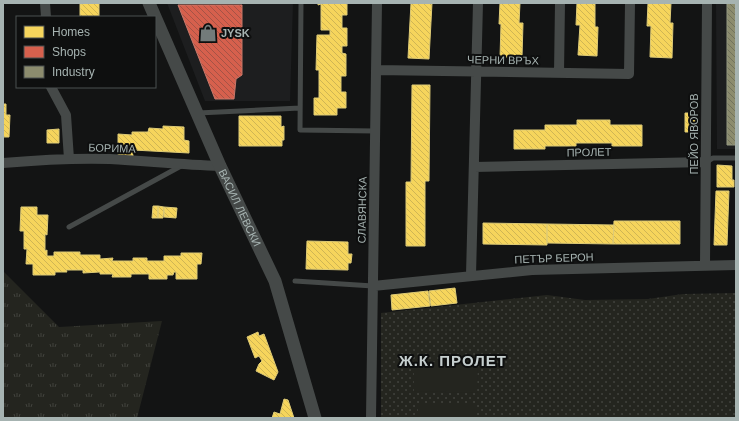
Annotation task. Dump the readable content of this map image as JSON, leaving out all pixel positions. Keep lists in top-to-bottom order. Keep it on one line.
{"streets":{"street":["ЧЕРНИ ВРЪХ","ПЕЙО ЯВОРОВ","БОРИМА","ПРОЛЕТ","ВАСИЛ ЛЕВСКИ","СЛАВЯНСКА","ПЕТЪР БЕРОН"]},"crossings":[["ЧЕРНИ ВРЪХ","СЛАВЯНСКА"],["ПЕЙО ЯВОРОВ","ПРОЛЕТ"],["ПЕЙО ЯВОРОВ","ПЕТЪР БЕРОН"],["БОРИМА","ВАСИЛ ЛЕВСКИ"],["СЛАВЯНСКА","ПЕТЪР БЕРОН"]],"districts":["Ж.К. ПРОЛЕТ"],"places":{"shop":["JYSK"]},"legend":["Homes","Shops","Industry"]}
